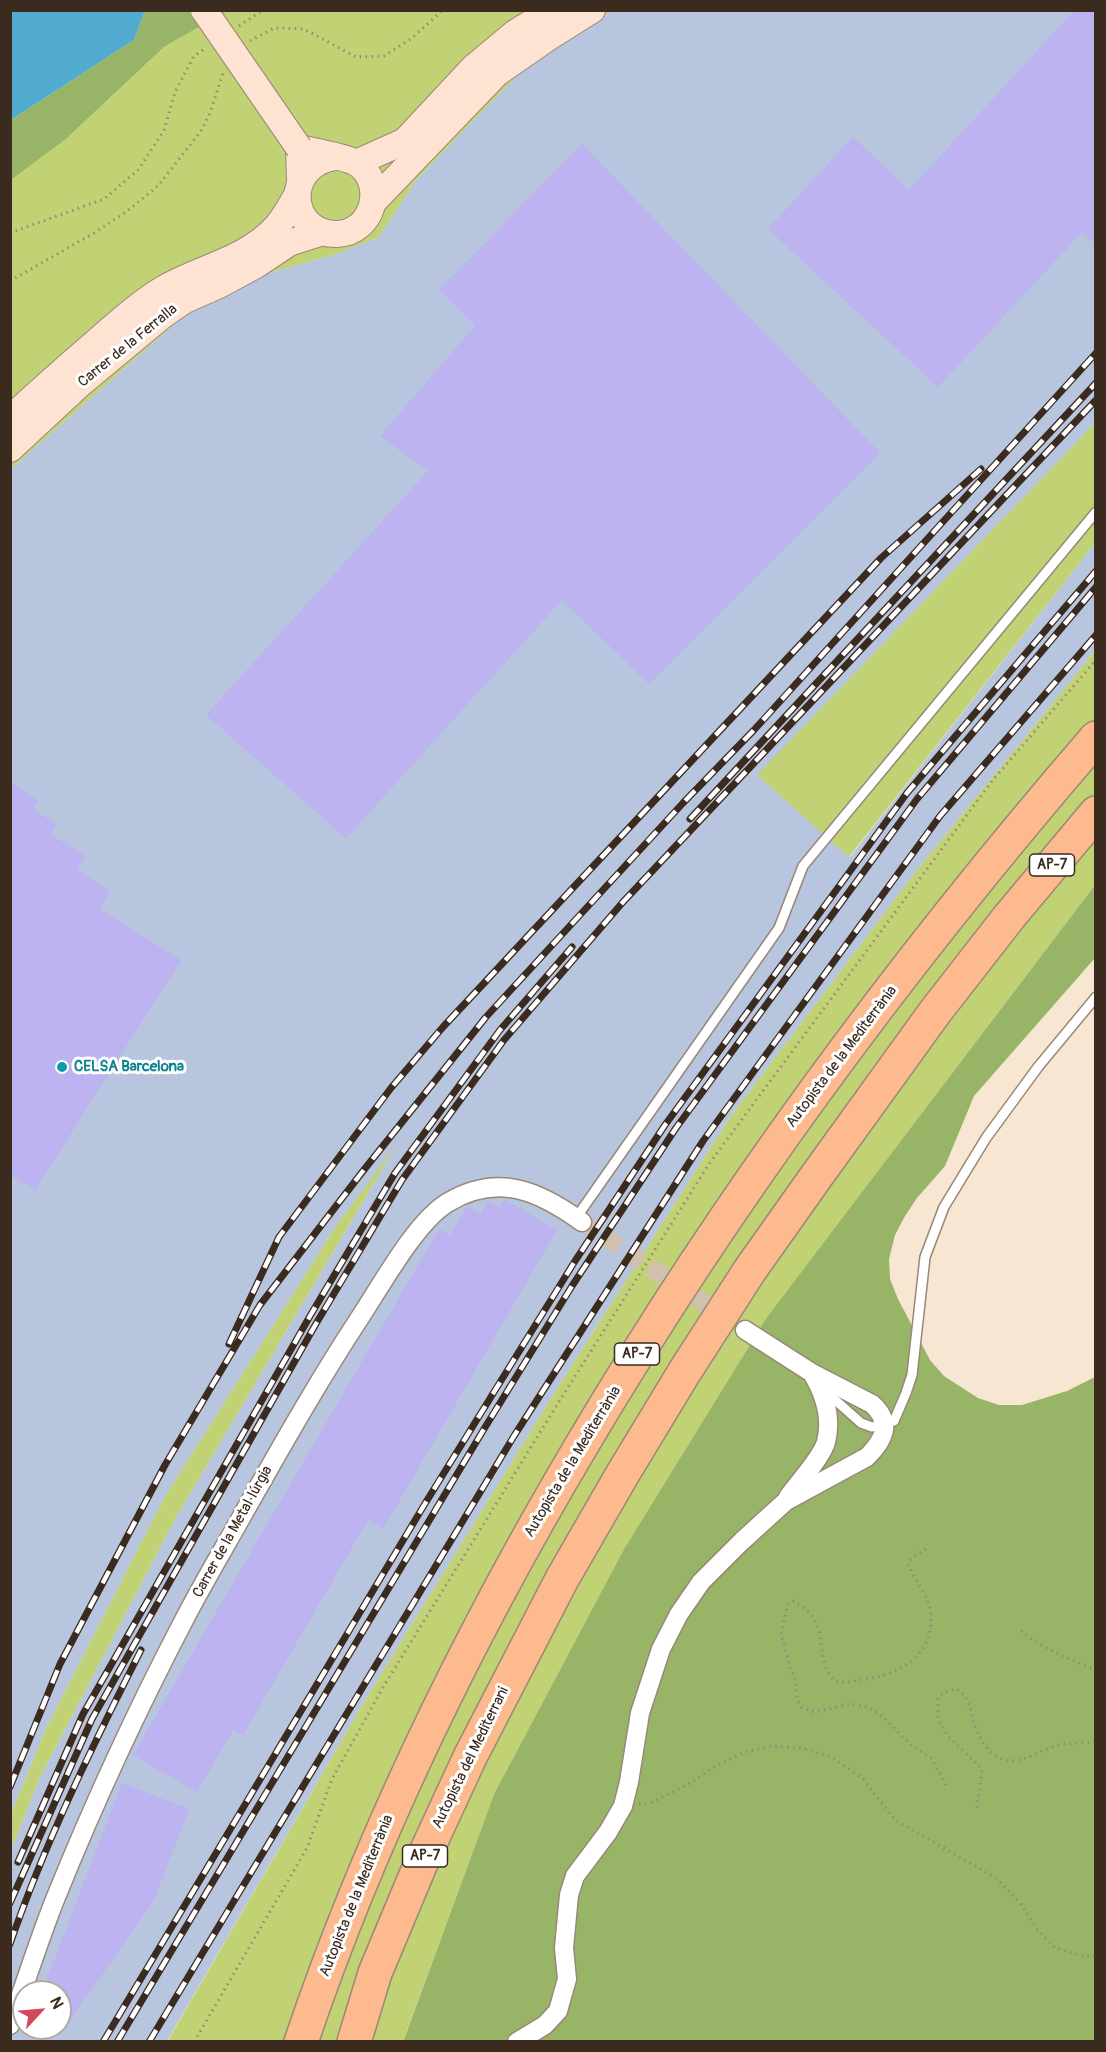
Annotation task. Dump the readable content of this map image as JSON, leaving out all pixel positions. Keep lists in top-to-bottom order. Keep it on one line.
{"streets":{"highway":["AP-7","Autopista de la Mediterrània","Autopista del Mediterrani"],"street":["Carrer de la Ferralla","Carrer de la Metal·lúrgia"]},"places":["CELSA Barcelona"],"north":"top right"}
